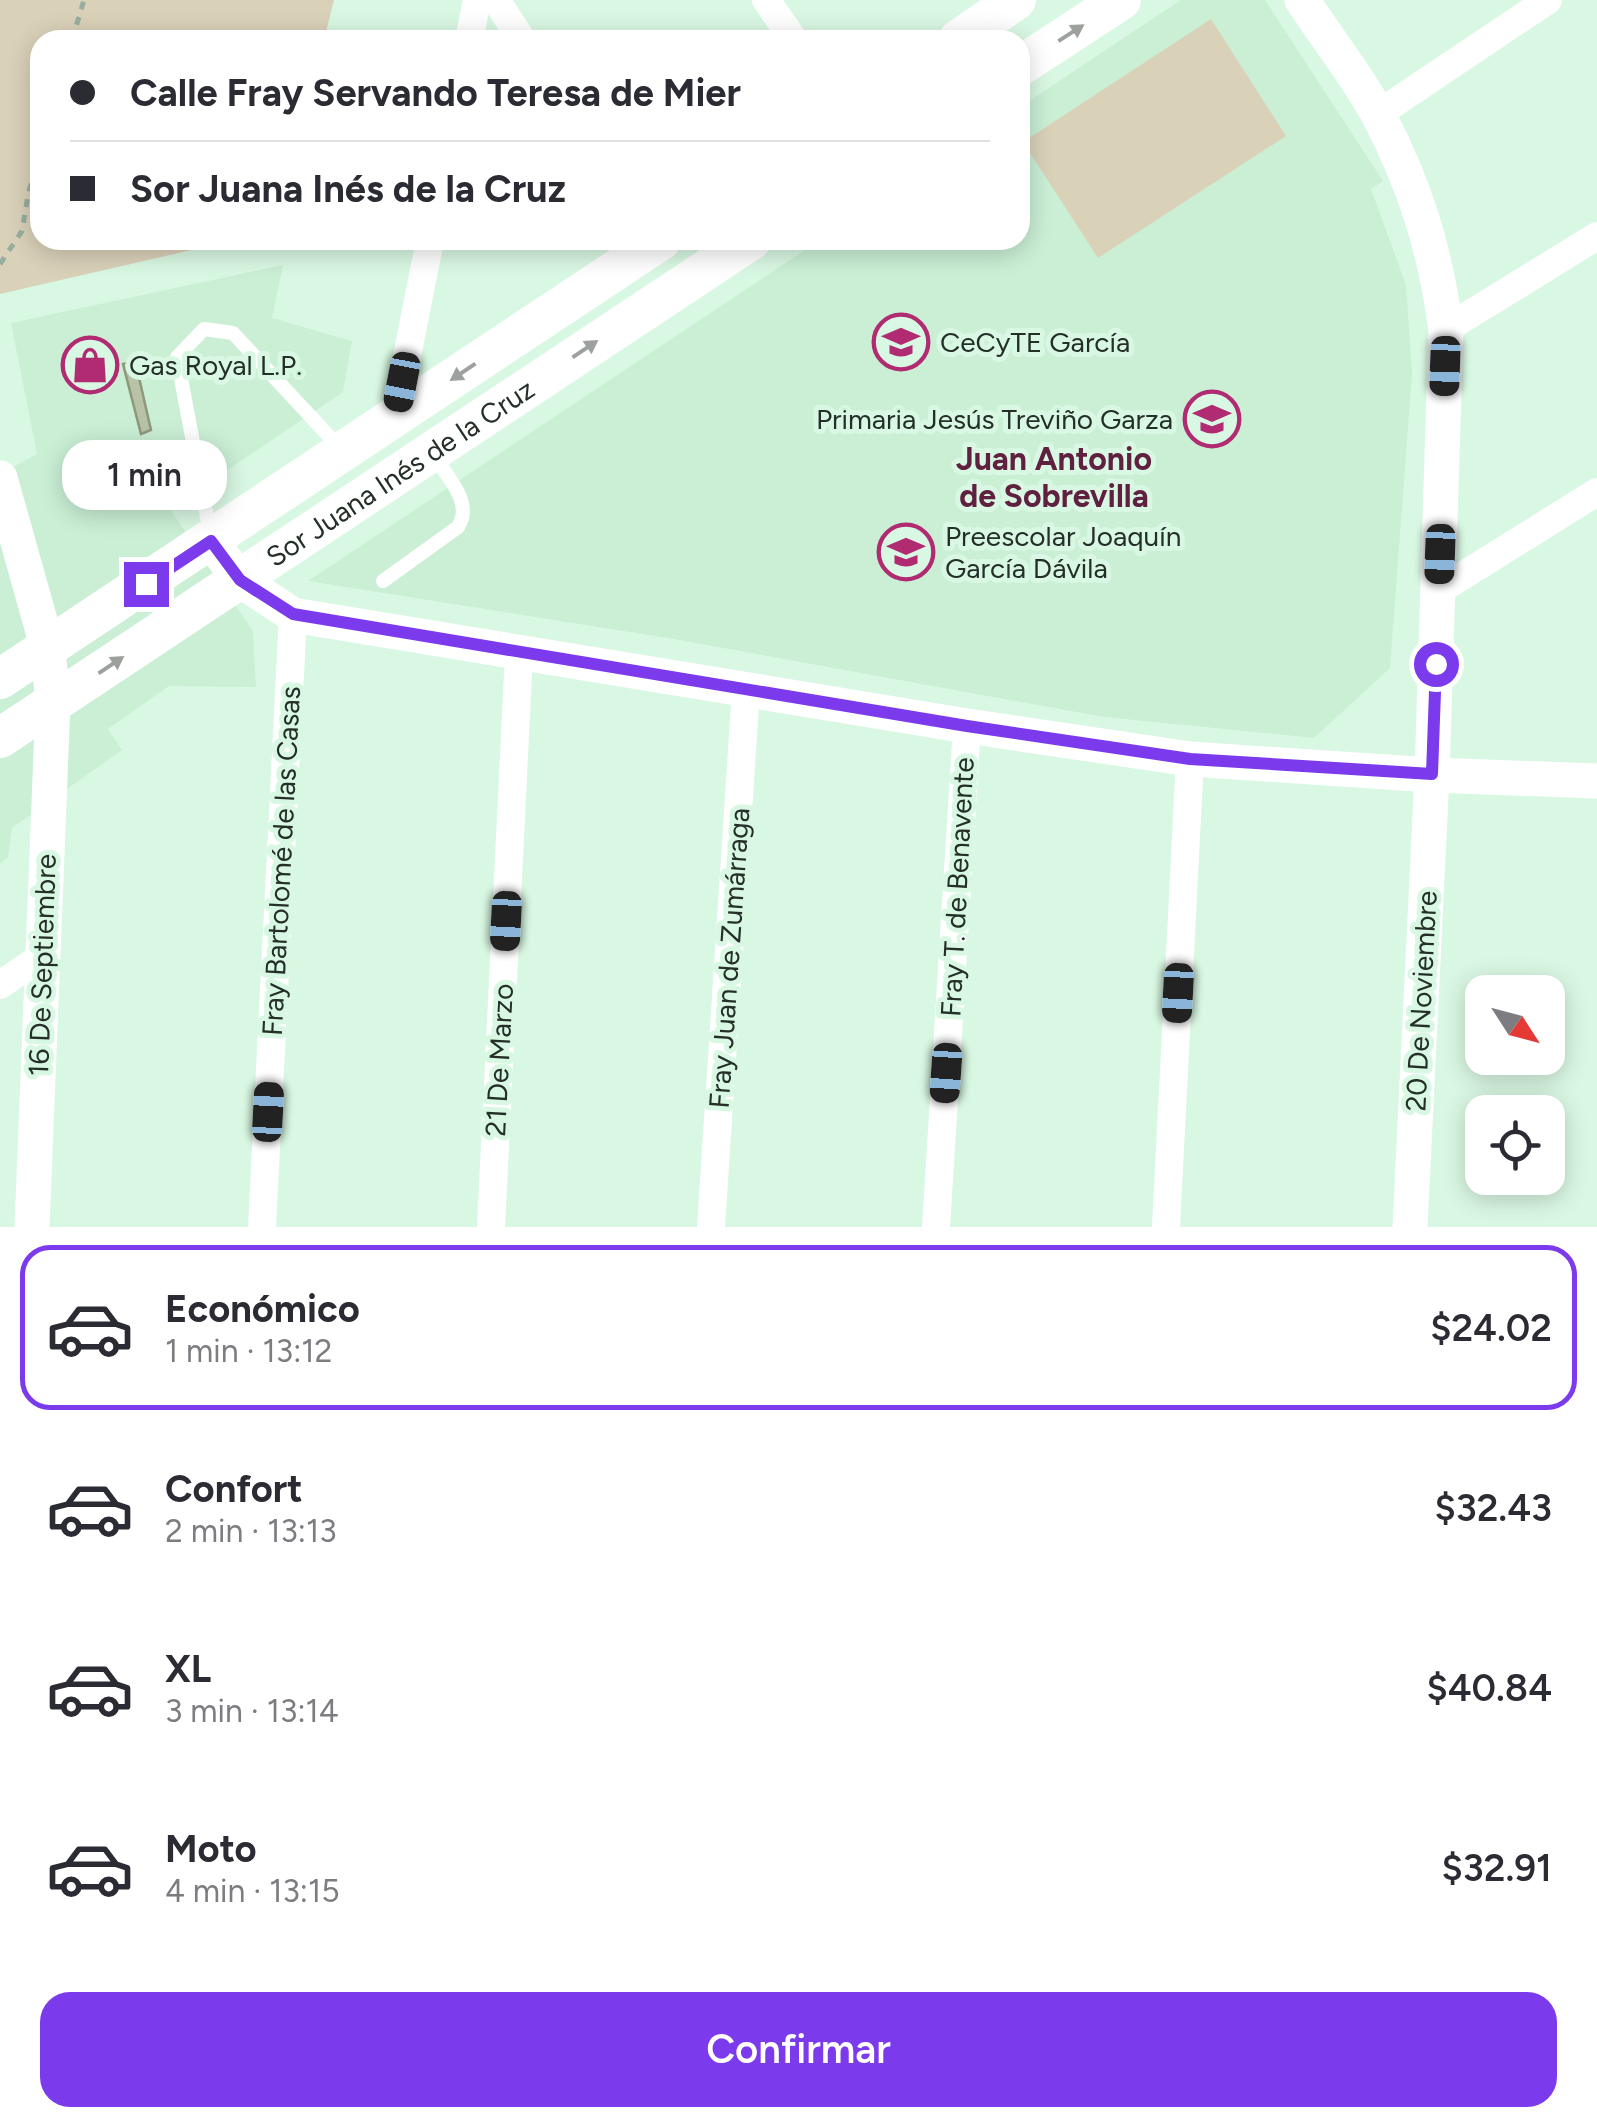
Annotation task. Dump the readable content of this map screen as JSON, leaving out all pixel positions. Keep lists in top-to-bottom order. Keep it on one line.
{"streets":{"main road":["Sor Juana Inés de la Cruz"],"street":["Fray Bartolomé de las Casas","Fray T. de Benavente","Fray Juan de Zumárraga","16 De Septiembre","20 De Noviembre","21 De Marzo"]},"crossings":[["Sor Juana Inés de la Cruz","16 De Septiembre"]],"districts":["Juan Antonio de Sobrevilla"],"places":{"school or university":["CeCyTE García","Primaria Jesús Treviño Garza","Preescolar Joaquín García Dávila"],"shop":["Gas Royal L.P."]},"north":"bottom right","page":{"banner":["Calle Fray Servando Teresa de Mier","Sor Juana Inés de la Cruz"],"bubble":"1 min","list":[{"name":"Económico","note":"1 min · 13:12","value":"$24.02"},{"name":"Confort","note":"2 min · 13:13","value":"$32.43"},{"name":"XL","note":"3 min · 13:14","value":"$40.84"},{"name":"Moto","note":"4 min · 13:15","value":"$32.91"}],"buttons":"Confirmar"}}
